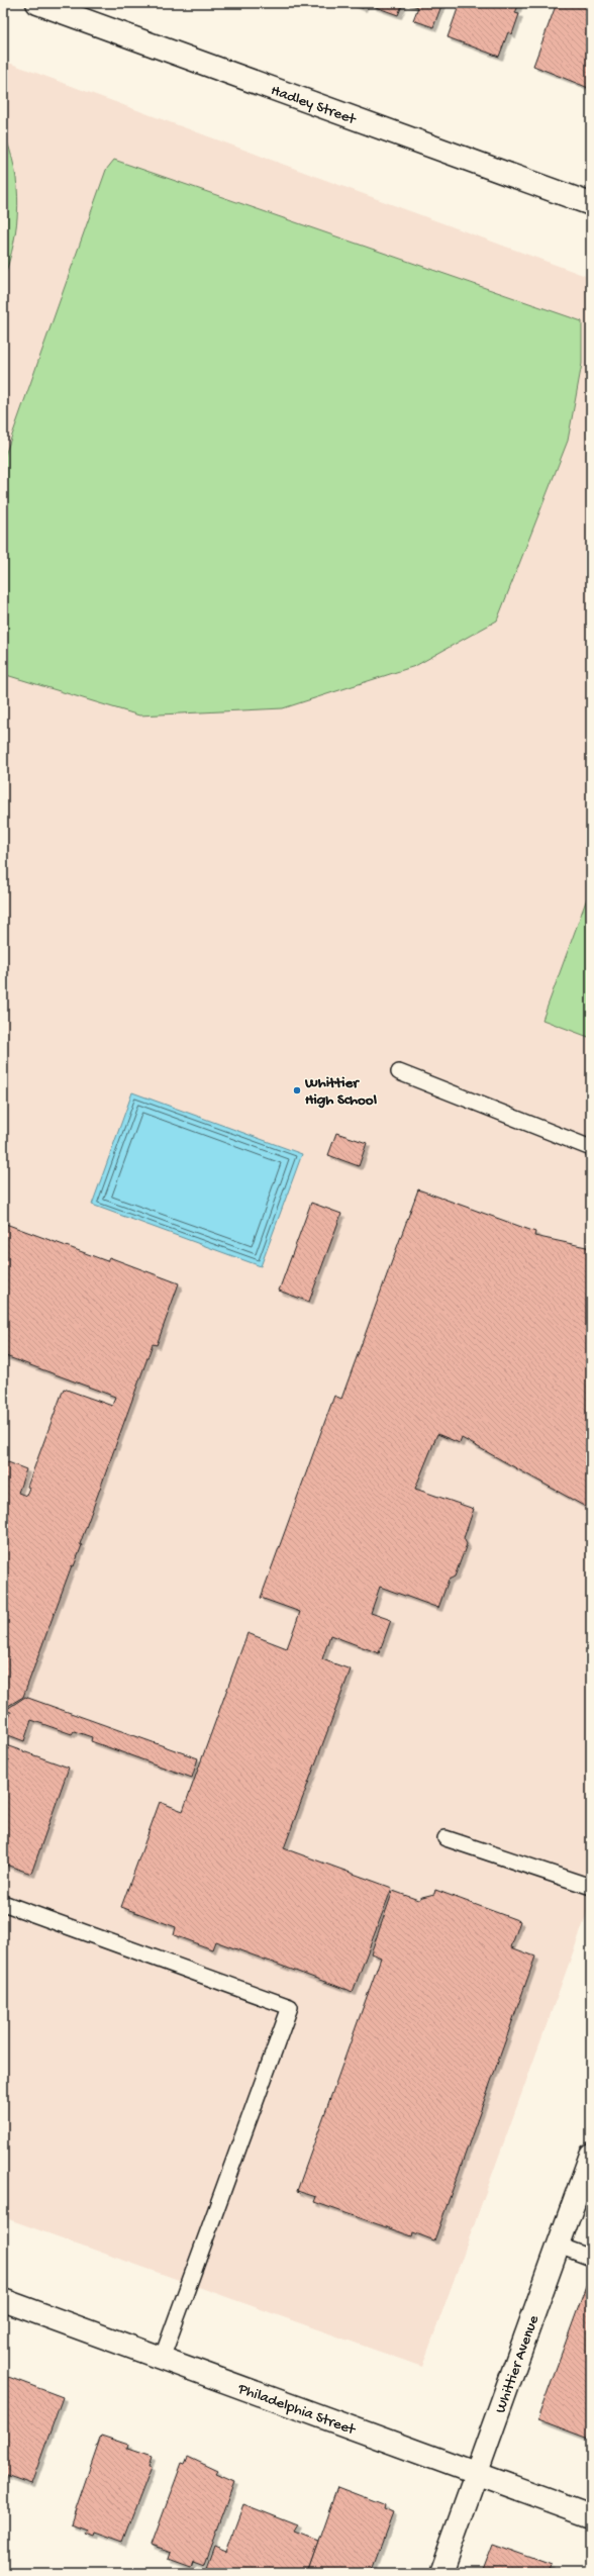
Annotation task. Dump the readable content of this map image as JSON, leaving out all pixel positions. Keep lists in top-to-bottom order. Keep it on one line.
{"streets":{"street":["Hadley Street","Whittier Avenue","Philadelphia Street"]},"crossings":[["Whittier Avenue","Philadelphia Street"]],"places":["Whittier High School"]}
